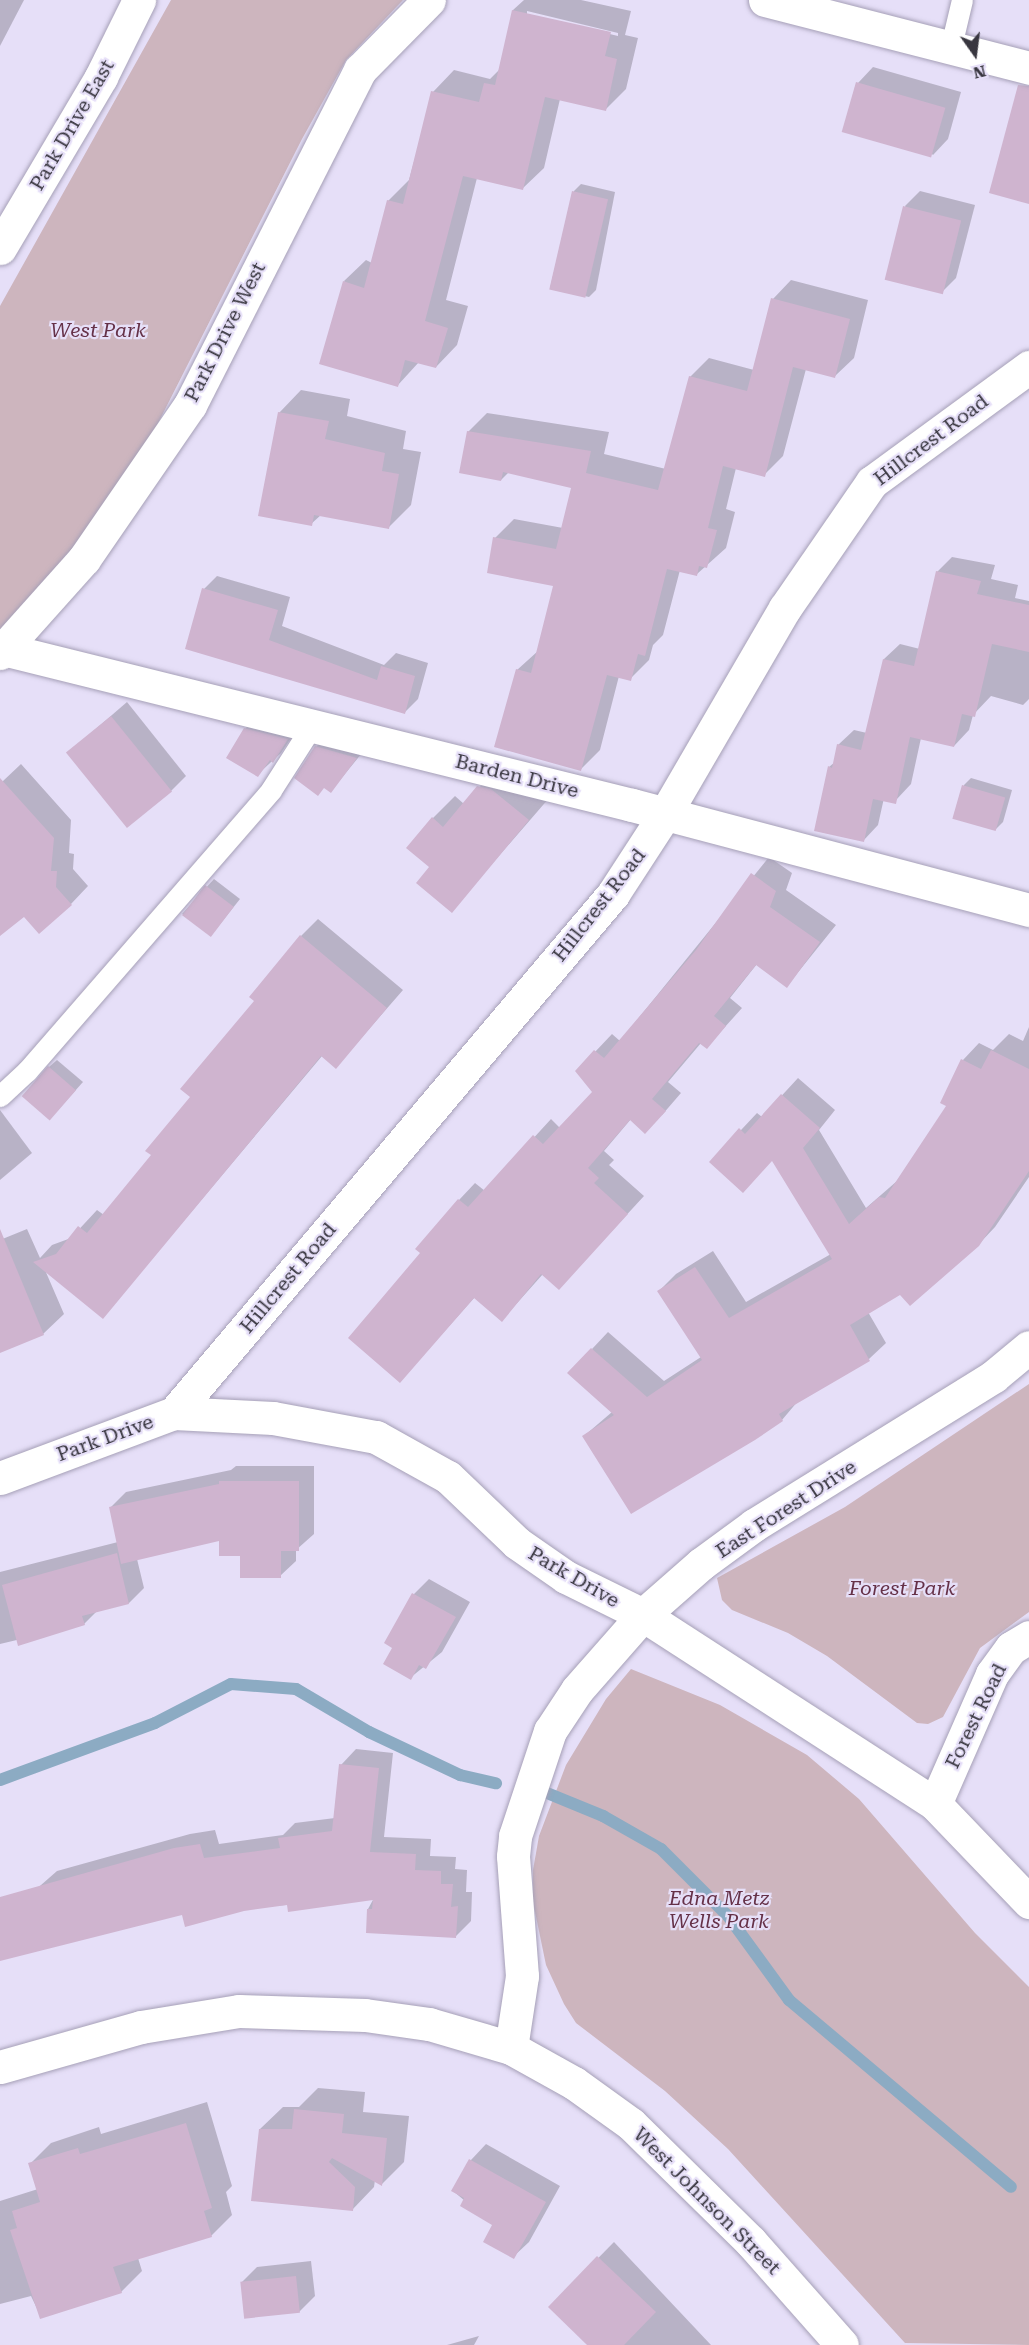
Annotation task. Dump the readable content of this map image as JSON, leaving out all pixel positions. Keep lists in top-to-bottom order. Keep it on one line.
{"streets":{"street":["Park Drive East","Park Drive West","Hillcrest Road","Barden Drive","Park Drive","East Forest Drive","Forest Road","West Johnson Street"]},"crossings":[["Park Drive West","Barden Drive"],["Hillcrest Road","Barden Drive"],["Hillcrest Road","Park Drive"],["Park Drive","East Forest Drive"],["Park Drive","Forest Road"],["East Forest Drive","West Johnson Street"]],"parks":["West Park","Forest Park","Edna Metz Wells Park"],"north":"bottom"}
